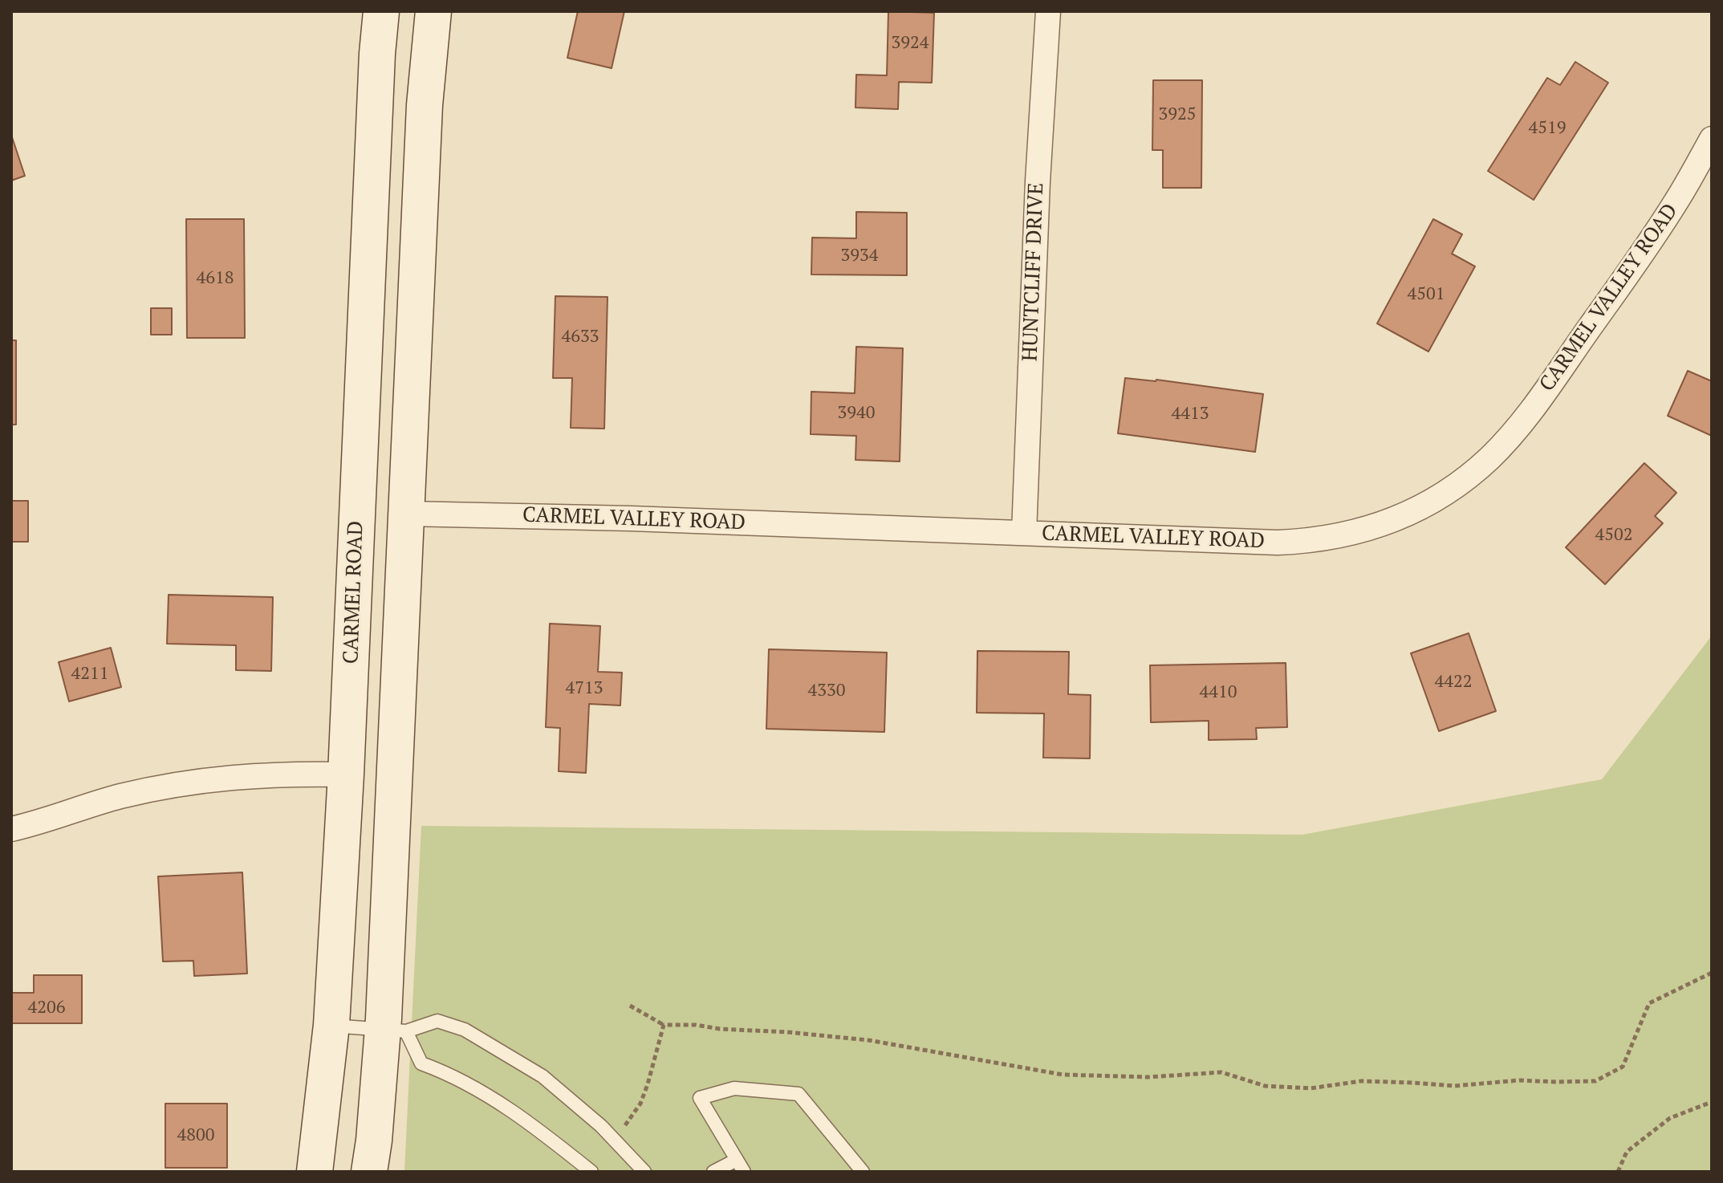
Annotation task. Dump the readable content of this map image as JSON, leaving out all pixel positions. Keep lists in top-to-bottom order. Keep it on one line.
{"streets":{"main road":["CARMEL ROAD"],"street":["HUNTCLIFF DRIVE","CARMEL VALLEY ROAD"]},"crossings":[["HUNTCLIFF DRIVE","CARMEL VALLEY ROAD"]],"house_numbers":["3924","3925","4519","3934","4618","4501","4633","3940","4413","4502","4211","4422","4713","4330","4410","4206","4800"]}
